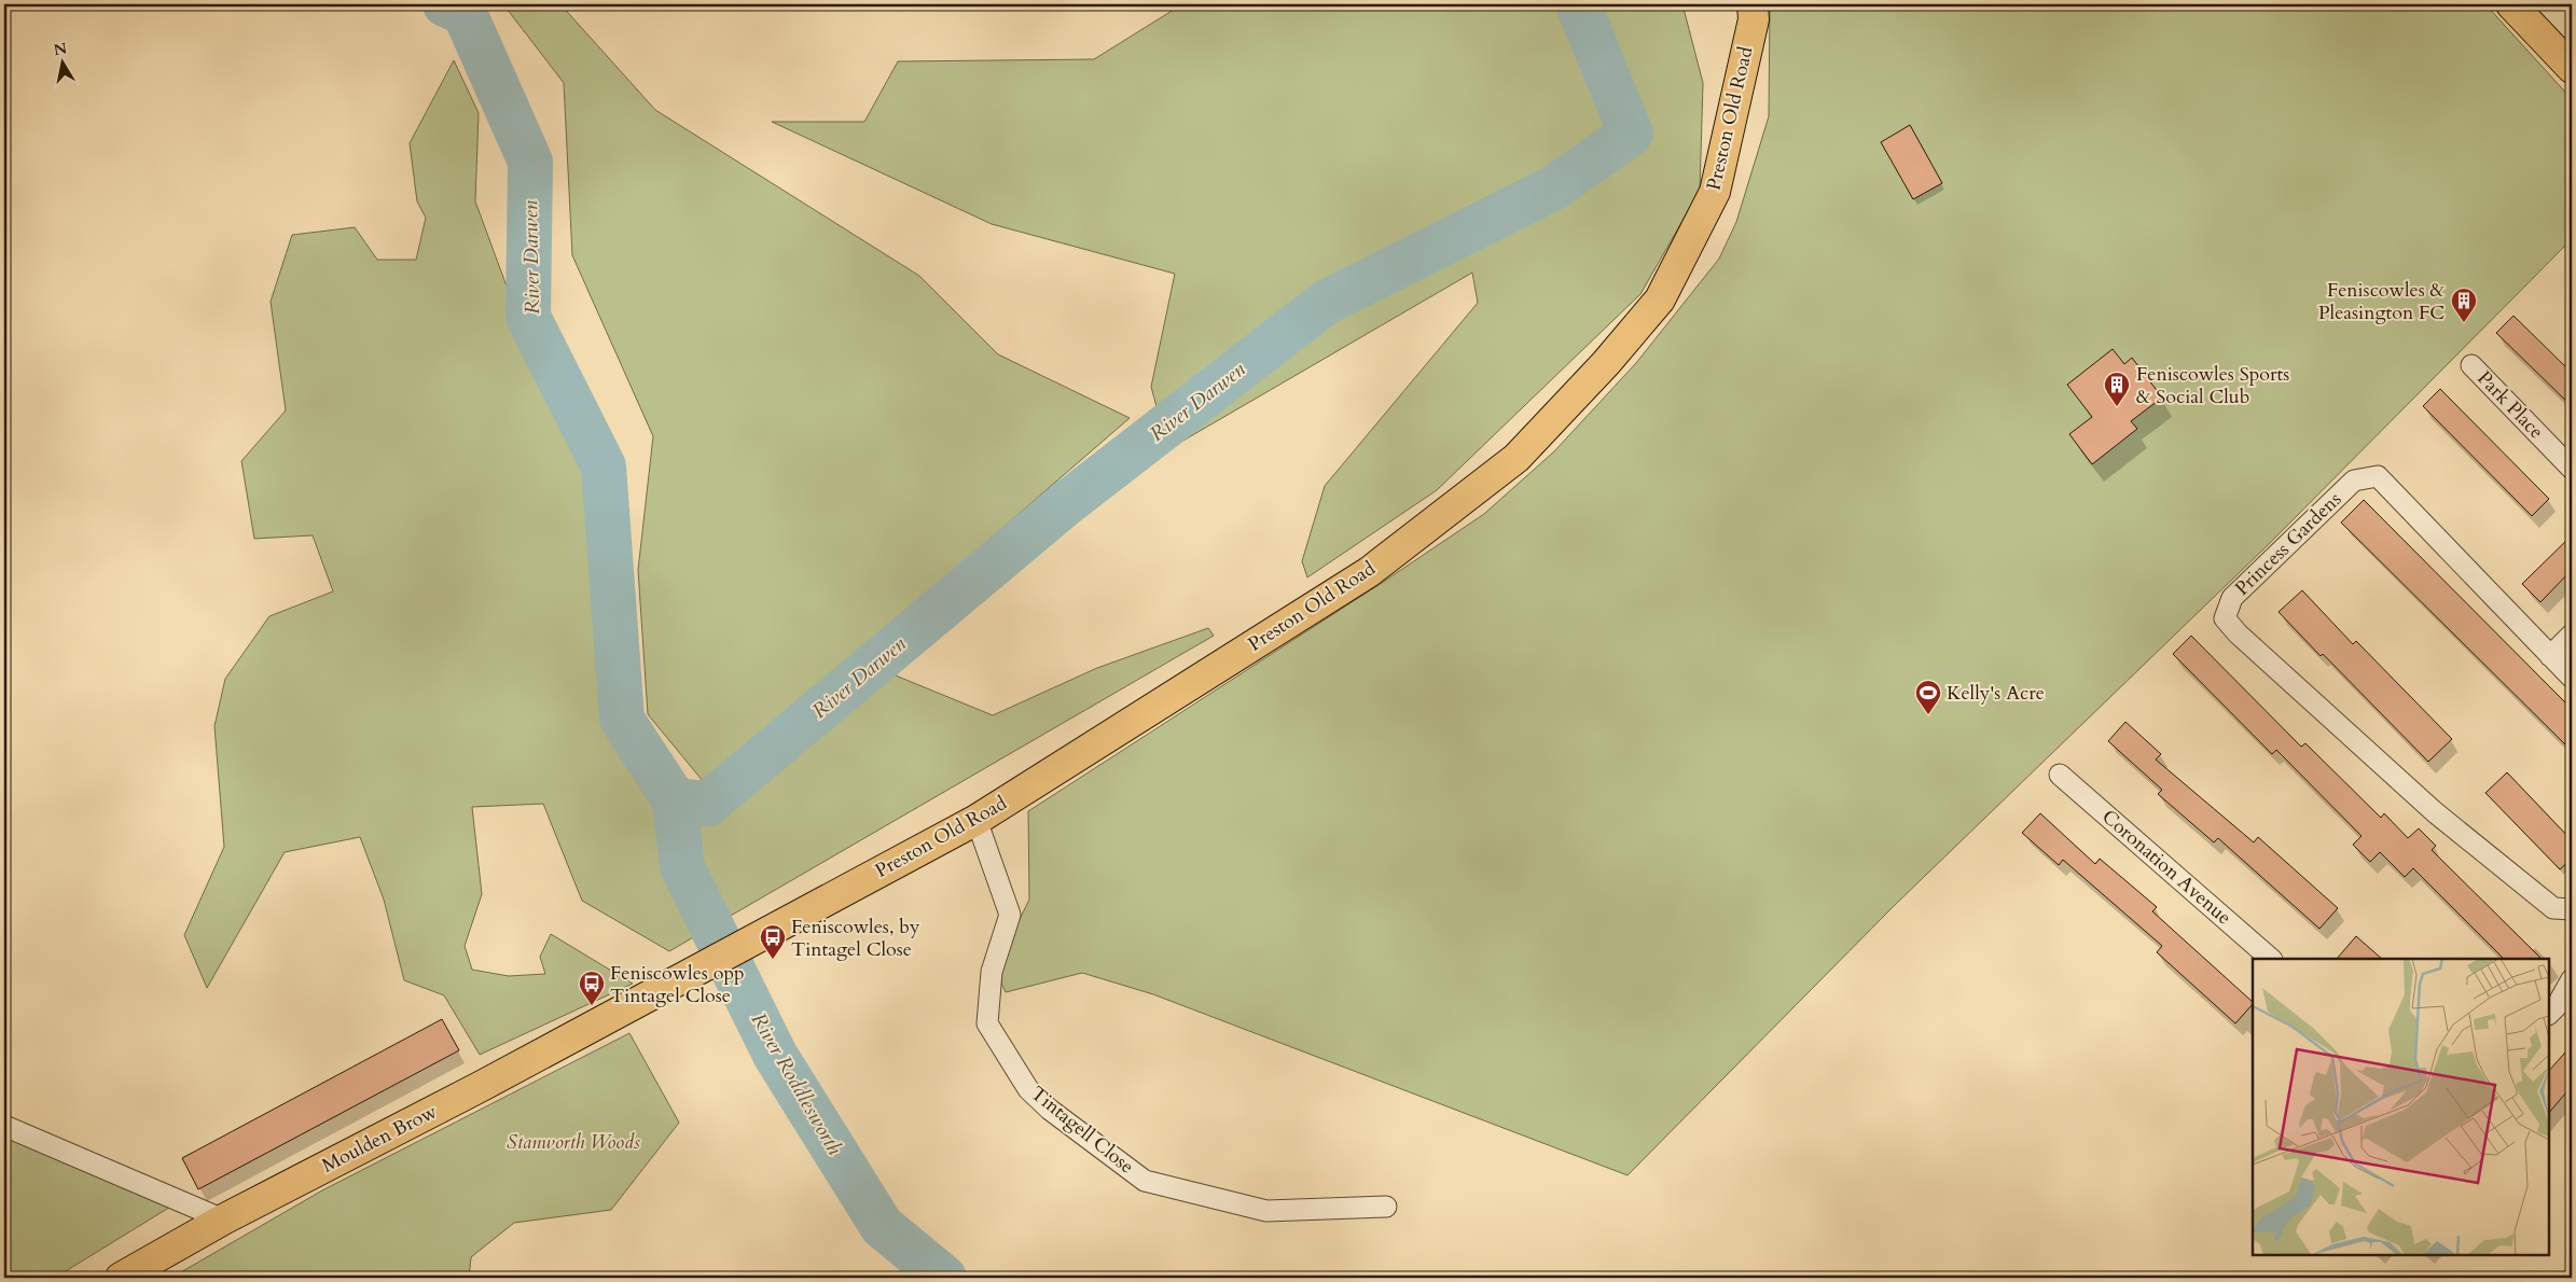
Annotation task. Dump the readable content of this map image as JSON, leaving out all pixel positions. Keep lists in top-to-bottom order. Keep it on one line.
{"streets":{"main road":["Preston Old Road","Moulden Brow"],"street":["Park Place","Princess Gardens","Coronation Avenue","Tintagell Close"]},"crossings":[["Preston Old Road","Tintagell Close"],["Preston Old Road","Moulden Brow"]],"water":["River Darwen","River Roddlesworth"],"parks":["Stanworth Woods"],"places":{"building":["Feniscowles & Pleasington FC","Feniscowles Sports & Social Club"],"sports":["Kelly's Acre"],"bus stop":["Feniscowles, by Tintagel Close","Feniscowles opp Tintagel Close"]},"north":"top"}
